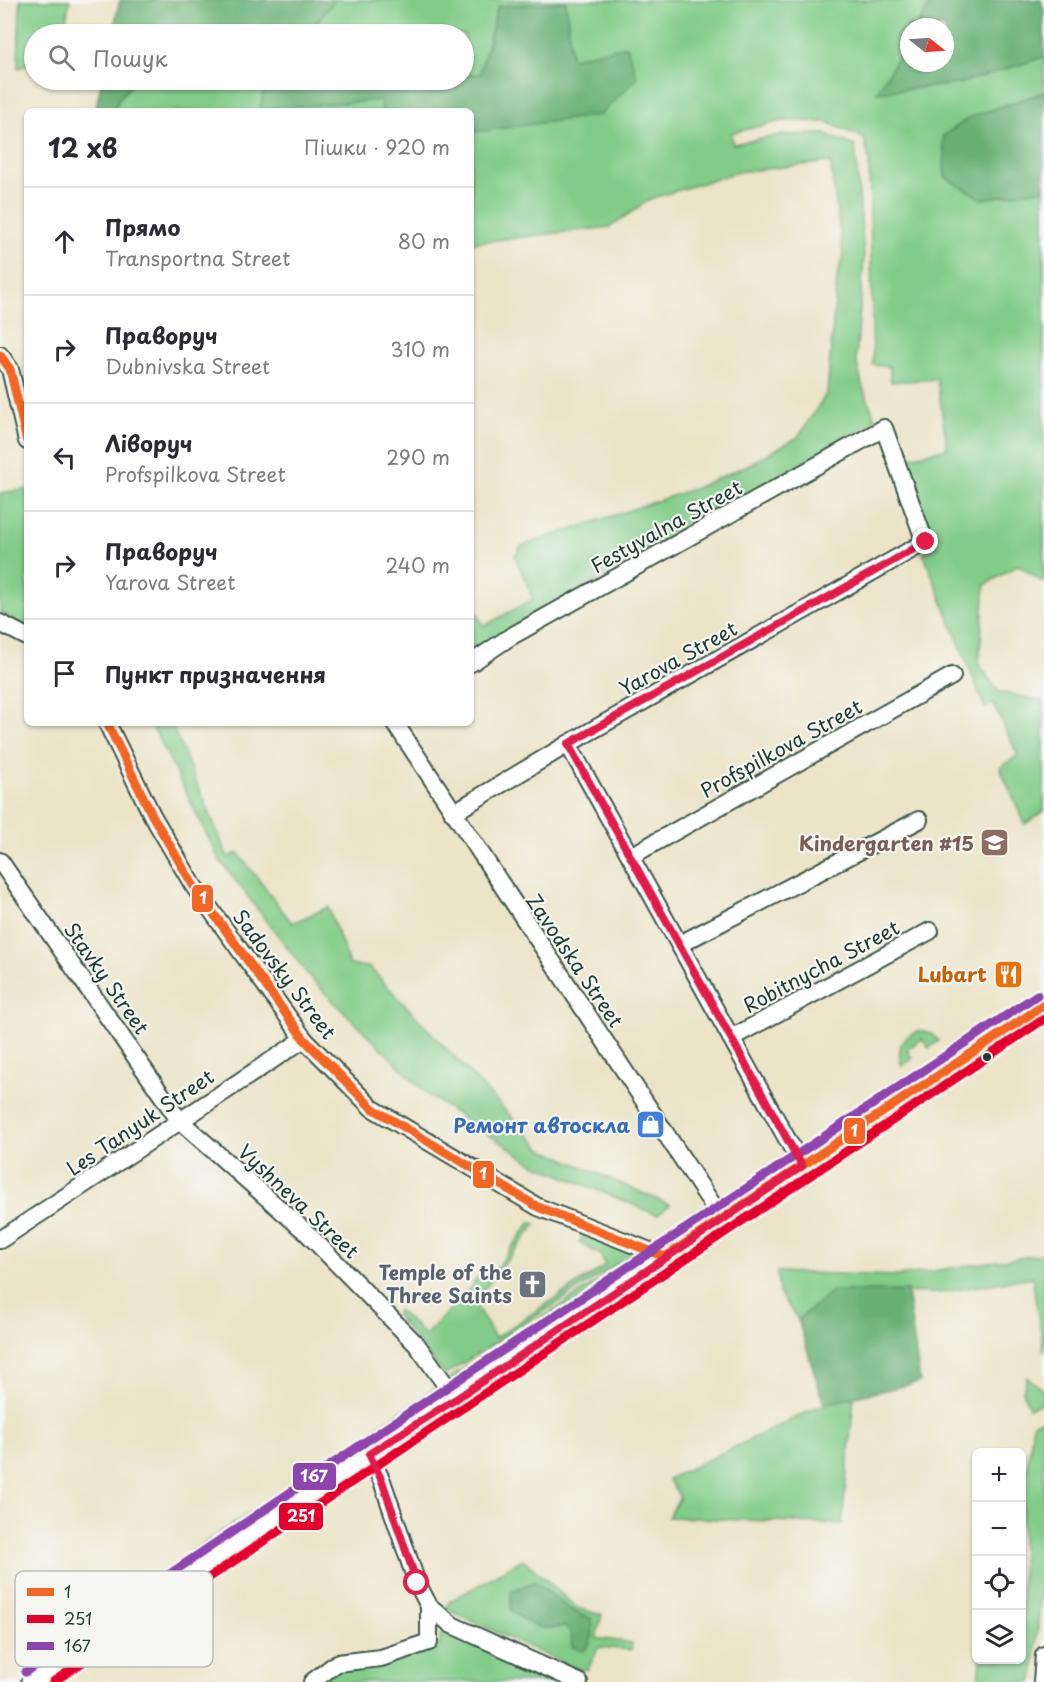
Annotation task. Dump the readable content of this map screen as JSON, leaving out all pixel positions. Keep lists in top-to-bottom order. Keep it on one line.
{"streets":{"street":["Festyvalna Street","Yarova Street","Profspilkova Street","Zavodska Street","Robitnycha Street","Sadovsky Street","Stavky Street","Les Tanyuk Street","Vyshneva Street"]},"crossings":[["Festyvalna Street","Yarova Street"],["Yarova Street","Zavodska Street"],["Sadovsky Street","Les Tanyuk Street"],["Stavky Street","Les Tanyuk Street"],["Stavky Street","Vyshneva Street"],["Les Tanyuk Street","Vyshneva Street"]],"places":{"school or university":["Kindergarten #15"],"restaurant":["Lubart"],"shop":["Ремонт автоскла"],"church":["Temple of the Three Saints"]},"lines":["transit line 1","transit line 167","transit line 251"],"legend":["1","251","167"],"north":"right","page":{"search":"Пошук","heading":["12 хв","Пішки · 920 m"],"list":[["Прямо","Transportna Street","80 m"],["Праворуч","Dubnivska Street","310 m"],["Ліворуч","Profspilkova Street","290 m"],["Праворуч","Yarova Street","240 m"],"Пункт призначення"],"map_buttons":["+","−"]}}
